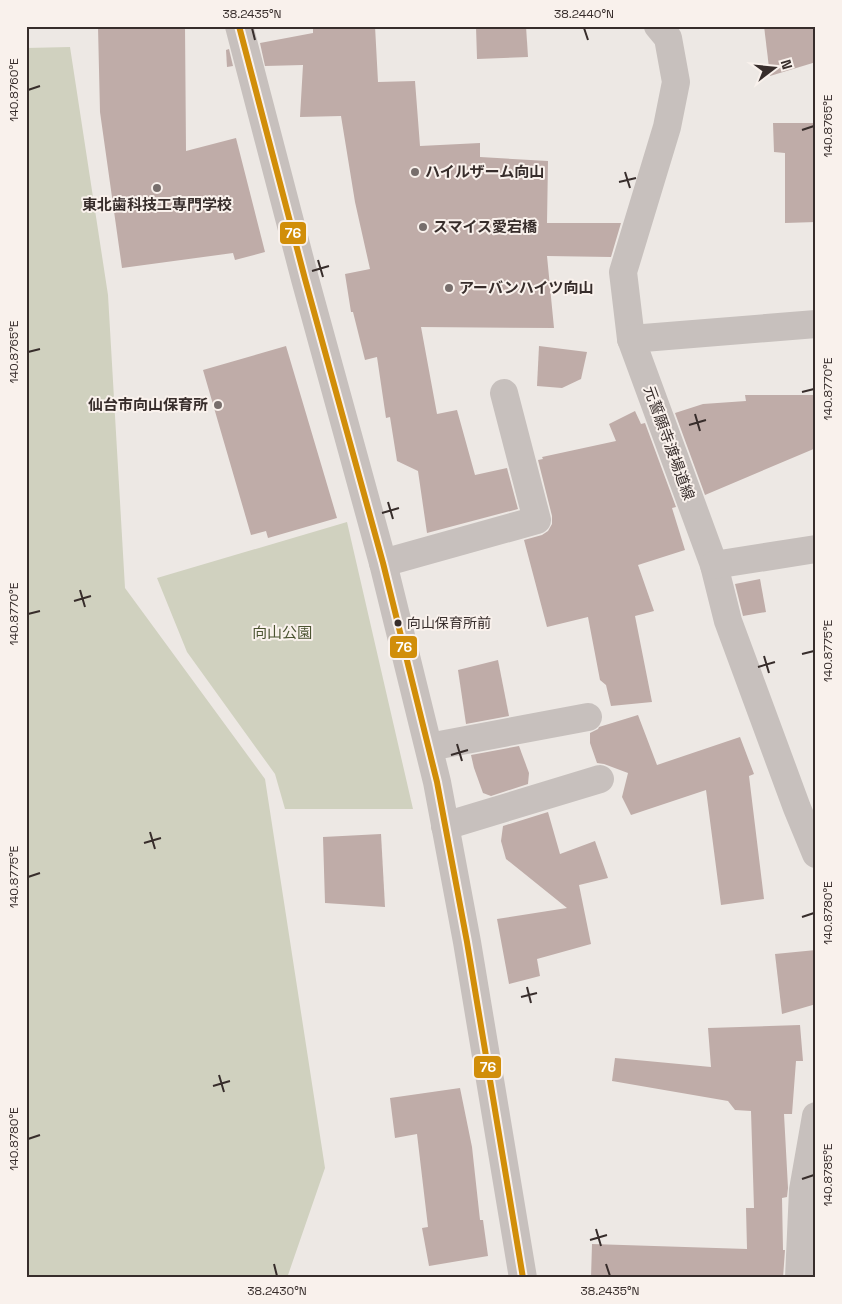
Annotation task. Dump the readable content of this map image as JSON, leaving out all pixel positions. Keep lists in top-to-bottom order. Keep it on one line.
{"streets":{"street":["元誓願寺渡場道線"]},"parks":["向山公園"],"places":["ハイルザーム向山","東北歯科技工専門学校","スマイス愛宕橋","アーバンハイツ向山","仙台市向山保育所","向山保育所前"],"lines":["transit line 76"],"north":"right","coordinates":["38.2435°N","38.2440°N","140.8760°E","140.8765°E","140.8770°E","140.8775°E","140.8780°E","140.8785°E","38.2430°N"]}
